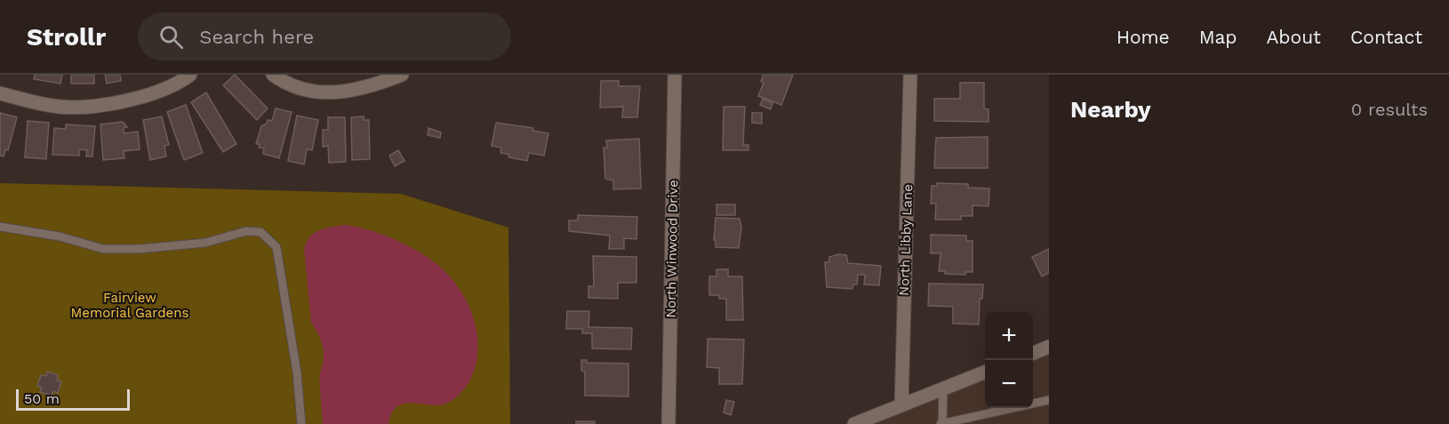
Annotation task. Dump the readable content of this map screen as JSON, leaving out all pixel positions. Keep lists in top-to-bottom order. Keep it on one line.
{"streets":{"street":["North Libby Lane","North Winwood Drive"]},"parks":["Fairview Memorial Gardens"],"scale_bar":"50 m","page":{"header":"Strollr","search":"Search here","nav":["Home","Map","About","Contact"],"heading":["Nearby","0 results"],"map_buttons":["+","−"],"scale":"50 m"}}
